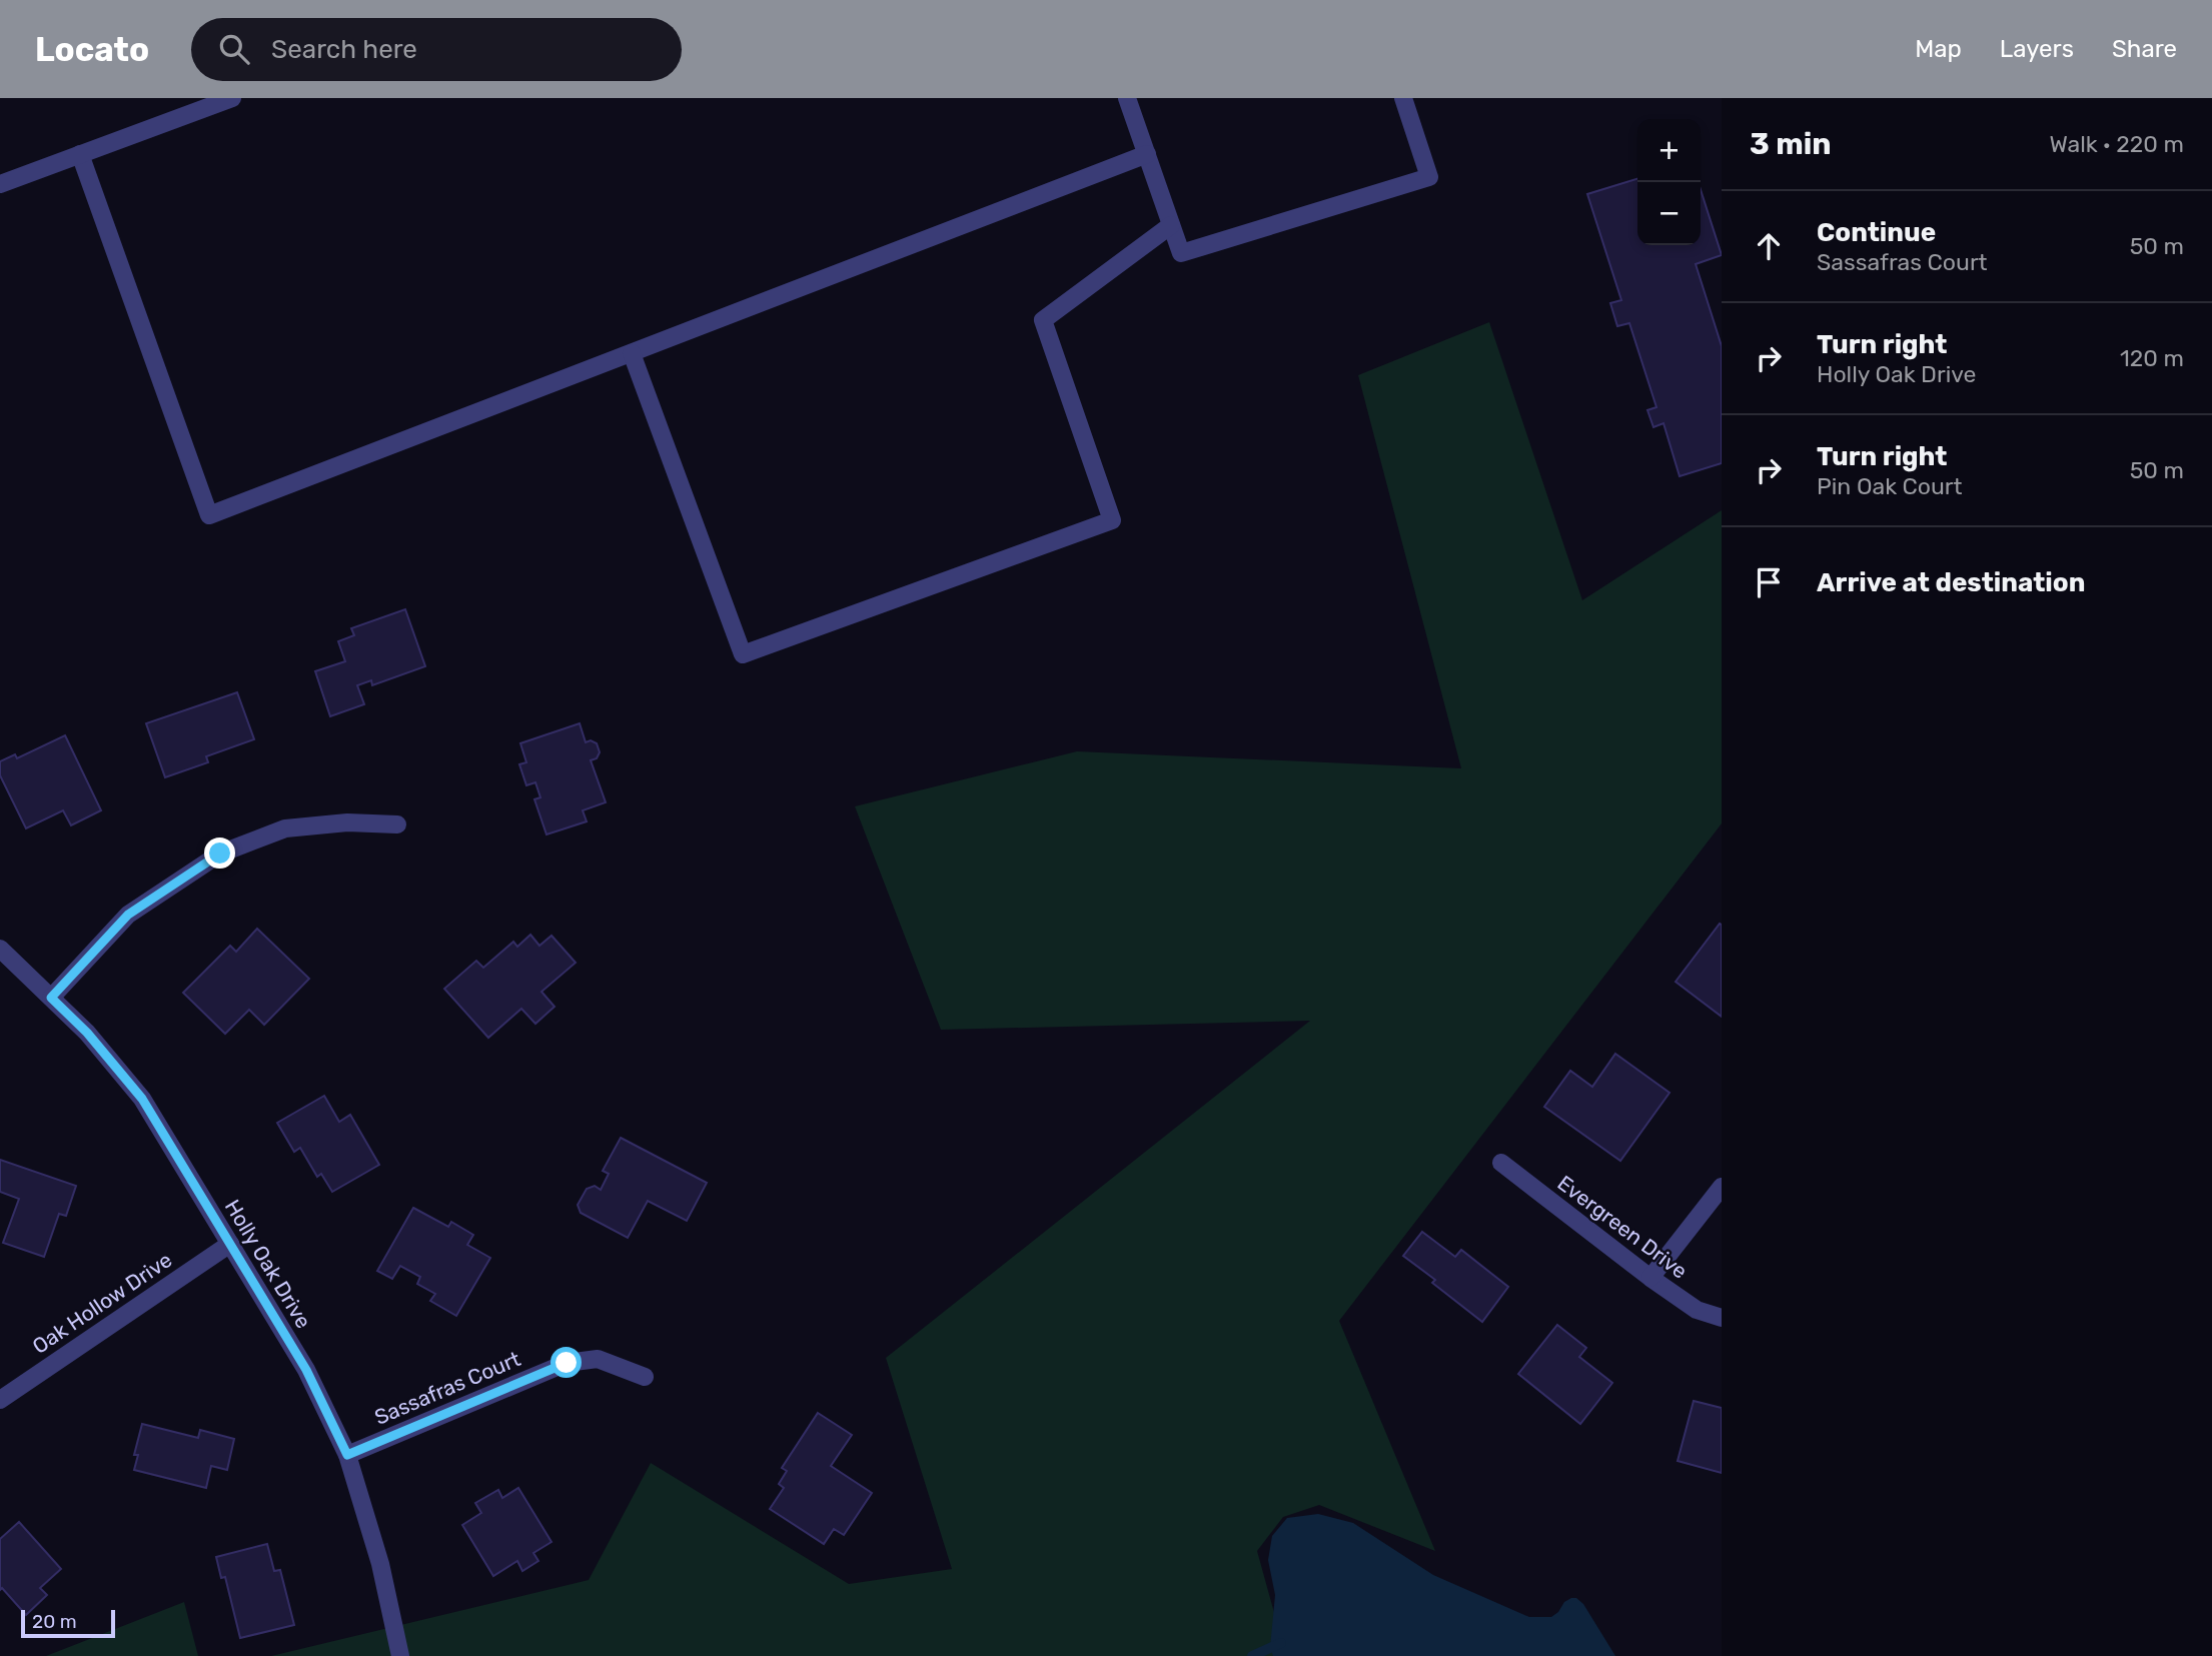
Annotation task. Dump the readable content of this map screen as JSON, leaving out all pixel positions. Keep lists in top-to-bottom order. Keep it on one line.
{"streets":{"street":["Evergreen Drive","Holly Oak Drive","Oak Hollow Drive","Sassafras Court"]},"crossings":[["Holly Oak Drive","Oak Hollow Drive"],["Holly Oak Drive","Sassafras Court"]],"scale_bar":"20 m","page":{"header":"Locato","search":"Search here","nav":["Map","Layers","Share"],"heading":["3 min","Walk · 220 m"],"map_buttons":["+","−"],"list":[["Continue","Sassafras Court","50 m"],["Turn right","Holly Oak Drive","120 m"],["Turn right","Pin Oak Court","50 m"],"Arrive at destination"],"scale":"20 m"}}
